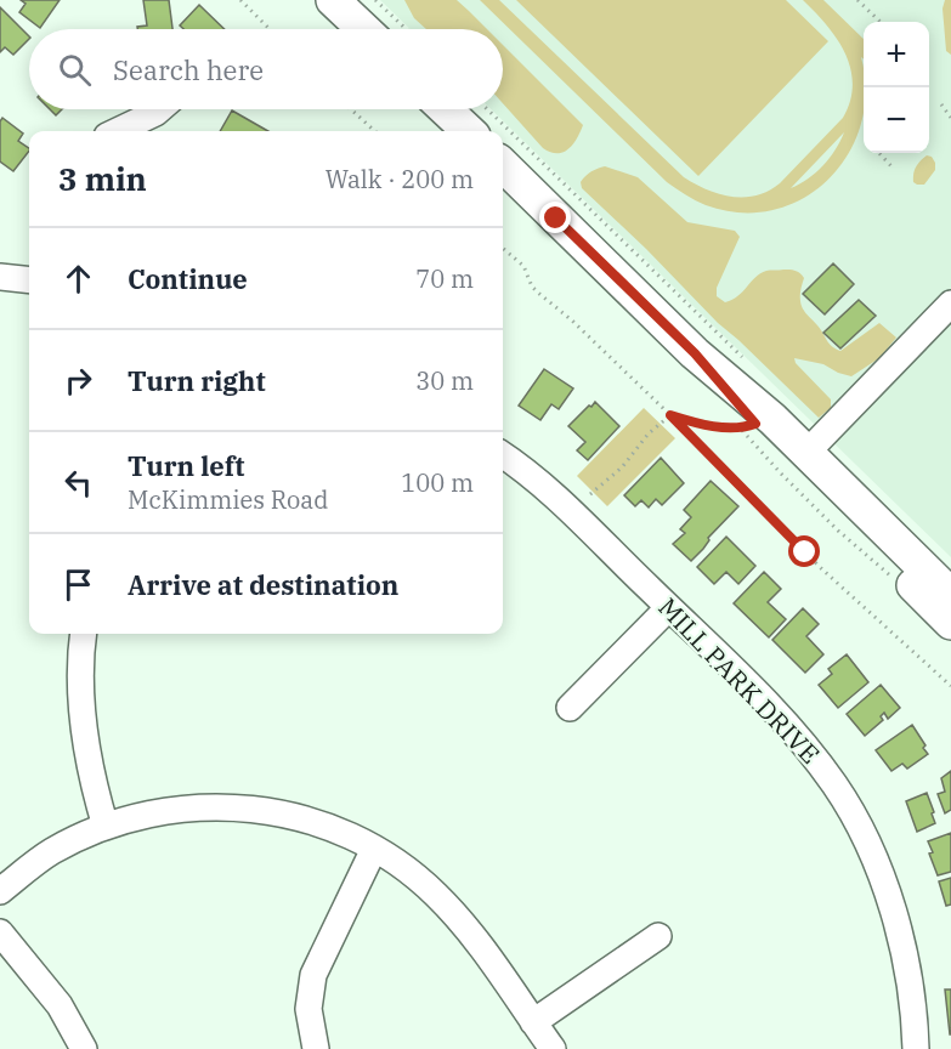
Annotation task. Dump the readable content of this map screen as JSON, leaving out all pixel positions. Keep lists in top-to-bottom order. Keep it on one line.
{"streets":{"street":["MILL PARK DRIVE"]},"page":{"map_buttons":["+","−"],"search":"Search here","heading":["3 min","Walk · 200 m"],"list":[["Continue","70 m"],["Turn right","30 m"],["Turn left","McKimmies Road","100 m"],"Arrive at destination"]}}
